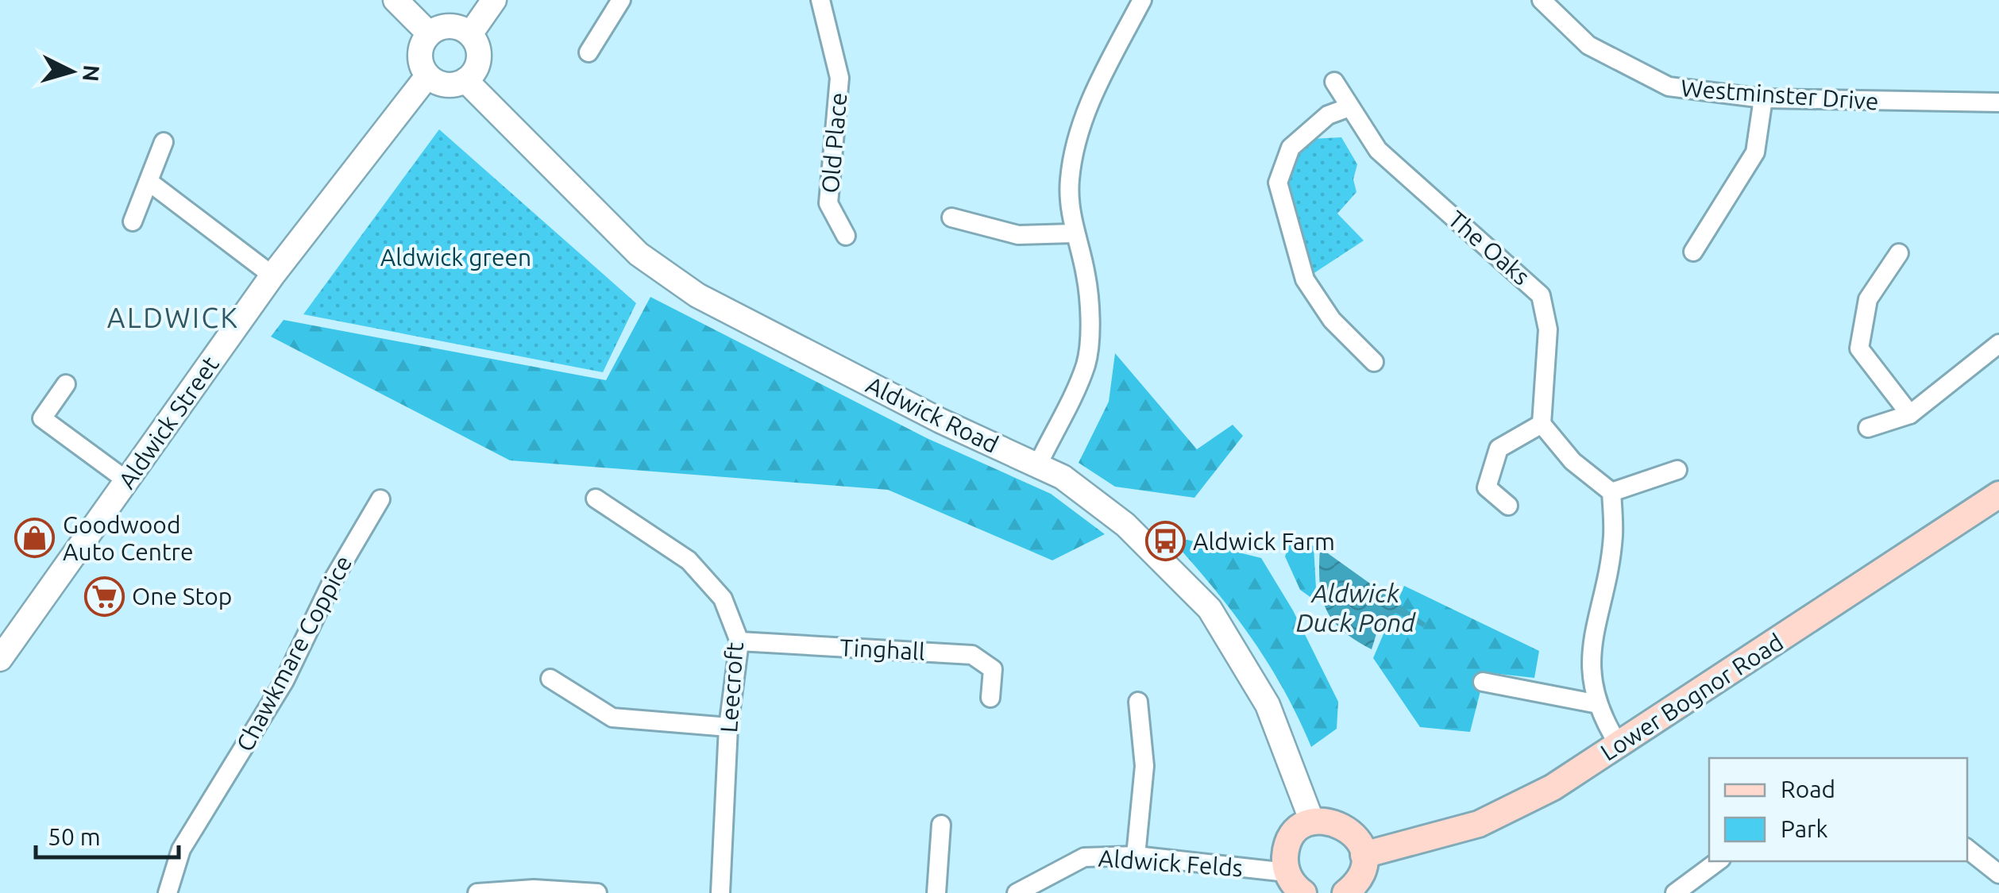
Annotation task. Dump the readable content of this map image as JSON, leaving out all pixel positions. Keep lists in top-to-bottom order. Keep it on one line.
{"streets":{"main road":["Lower Bognor Road"],"street":["Westminster Drive","Old Place","The Oaks","Aldwick Road","Aldwick Street","Tinghall","Chawkmare Coppice","Leecroft","Aldwick Felds"]},"crossings":[["Aldwick Road","Aldwick Street"],["Tinghall","Leecroft"]],"districts":["ALDWICK"],"water":["Aldwick Duck Pond"],"parks":["Aldwick green"],"places":{"shop":["Goodwood Auto Centre"],"bus stop":["Aldwick Farm"],"supermarket":["One Stop"]},"legend":["Road","Park"],"scale_bar":"50 m","north":"right"}
